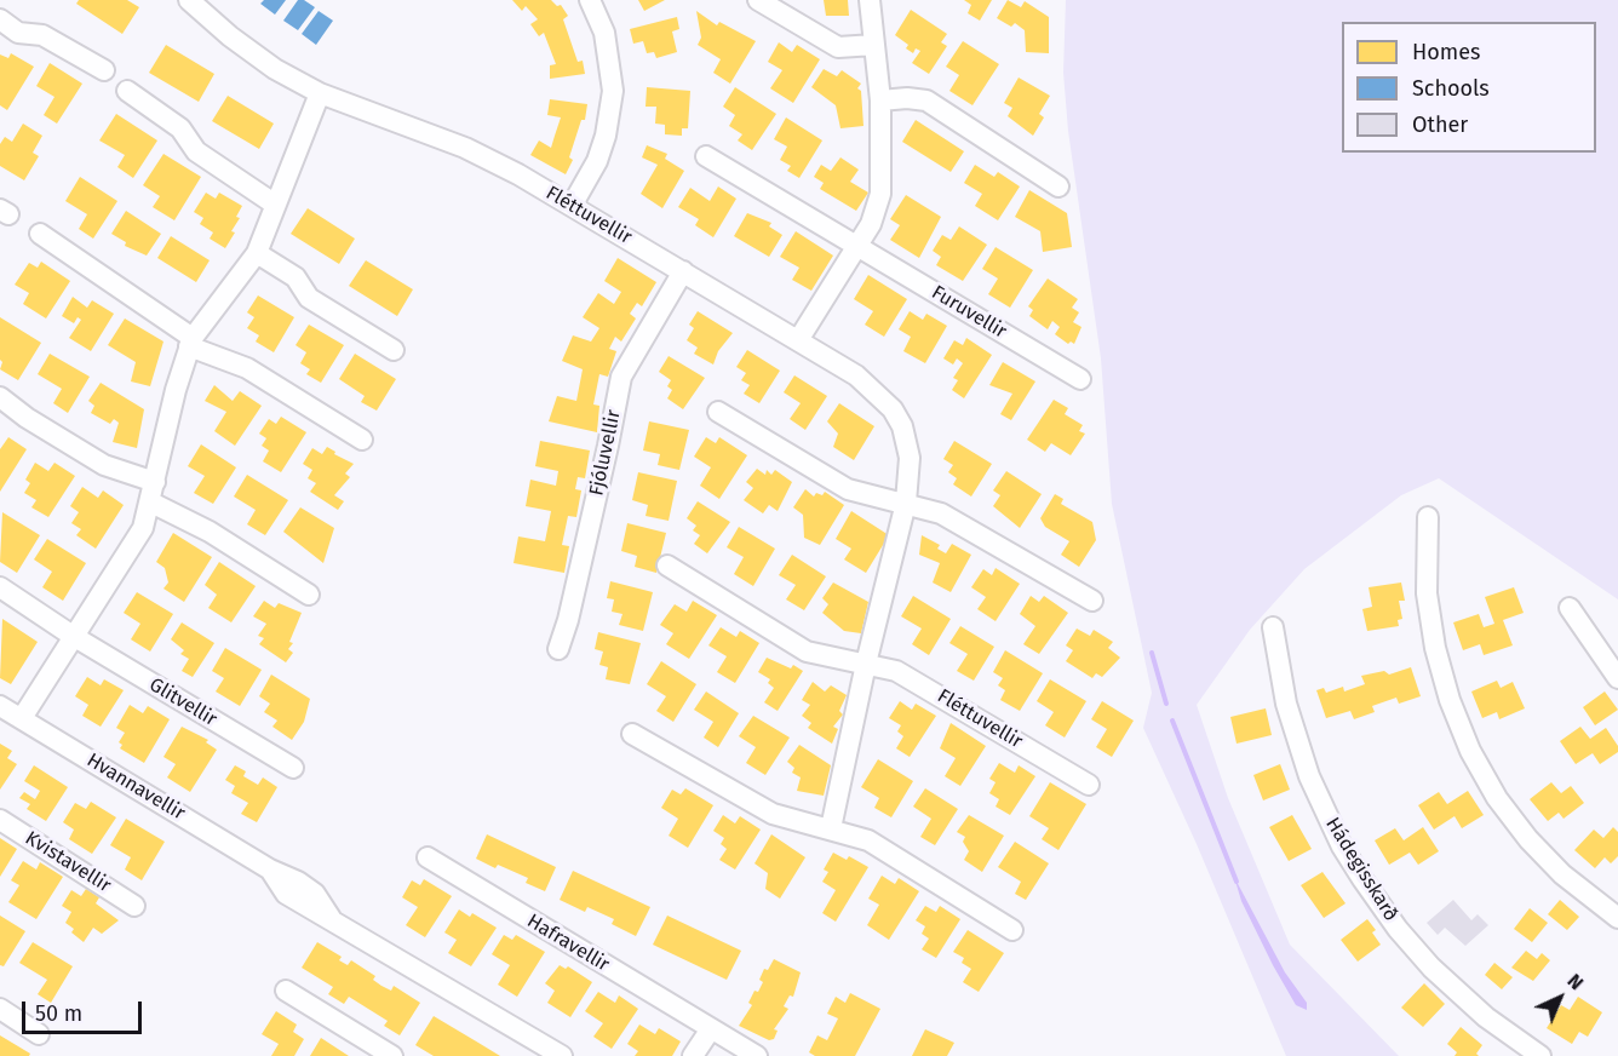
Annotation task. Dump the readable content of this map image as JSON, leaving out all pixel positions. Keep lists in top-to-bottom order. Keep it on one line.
{"streets":{"street":["Fléttuvellir","Furuvellir","Fjóluvellir","Glitvellir","Hvannavellir","Kvistavellir","Hádegisskarð","Hafravellir"]},"crossings":[["Fléttuvellir","Fjóluvellir"]],"legend":["Homes","Schools","Other"],"scale_bar":"50 m","north":"top right"}
